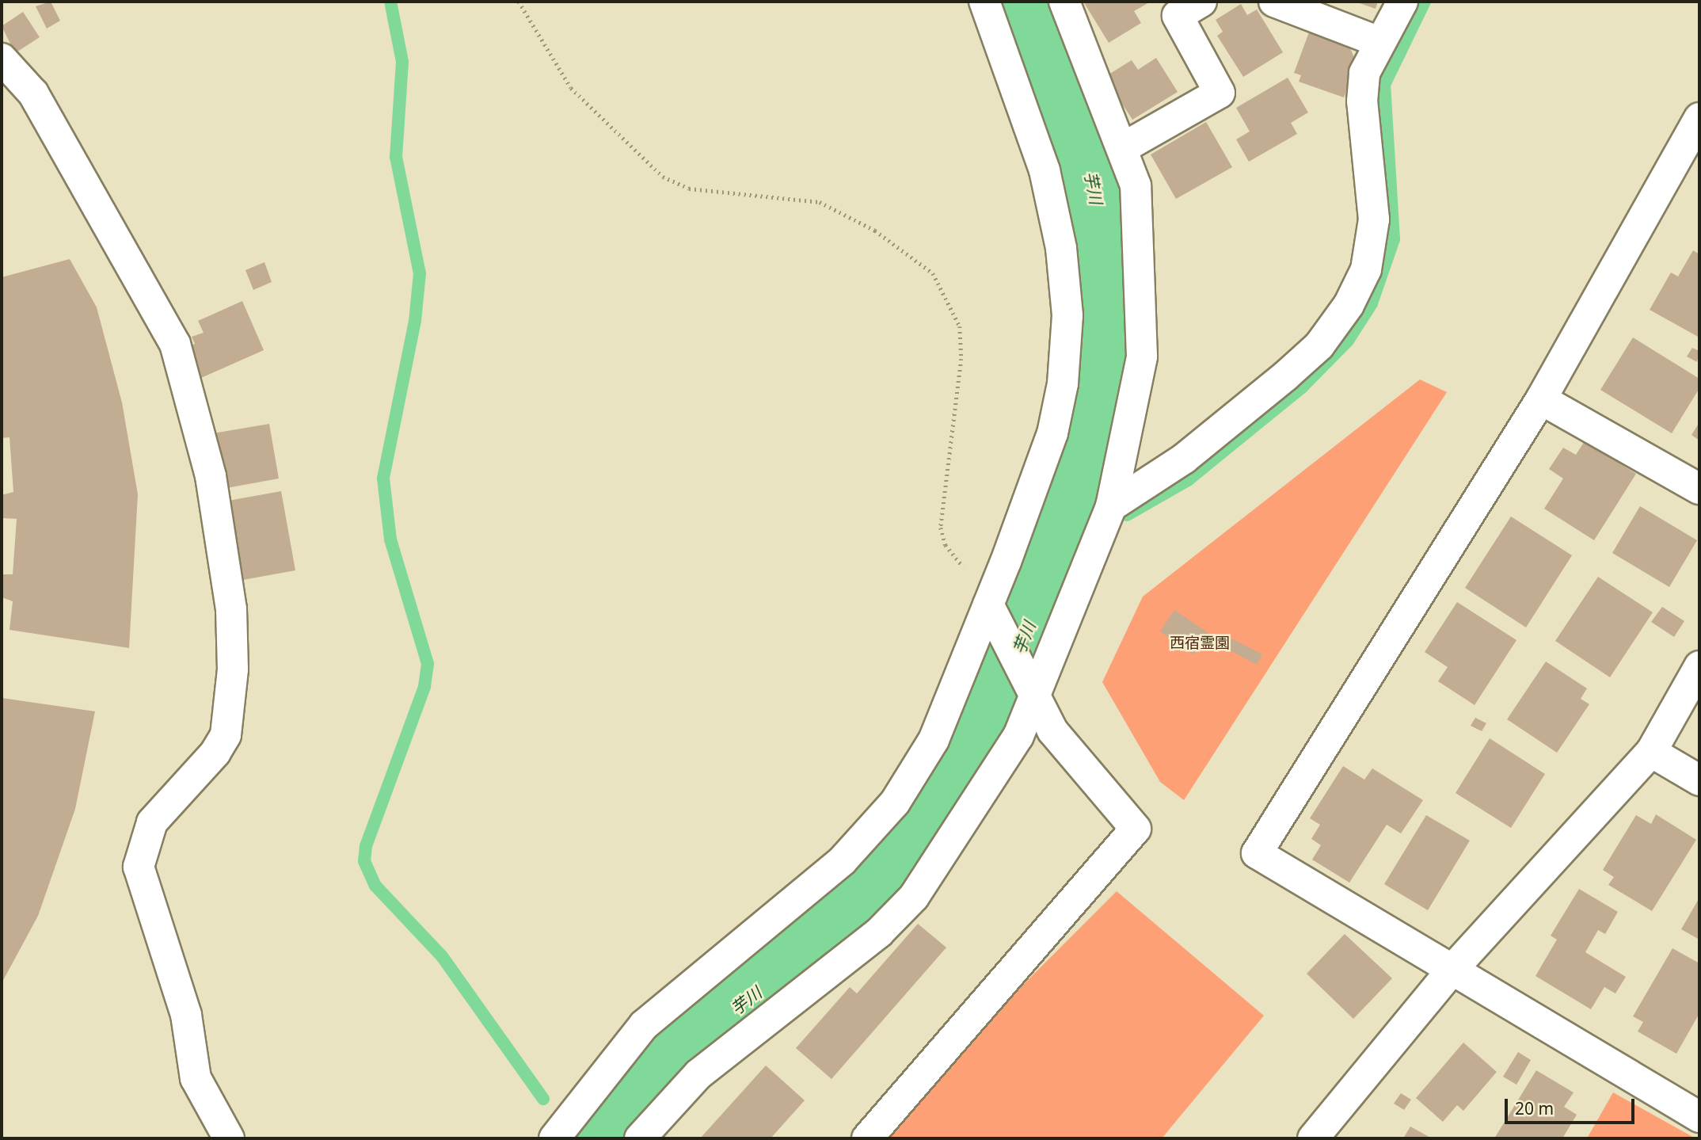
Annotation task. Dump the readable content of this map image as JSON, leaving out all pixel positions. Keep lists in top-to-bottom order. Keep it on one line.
{"water":["芋川"],"parks":["西宿霊園"],"scale_bar":"20 m"}
